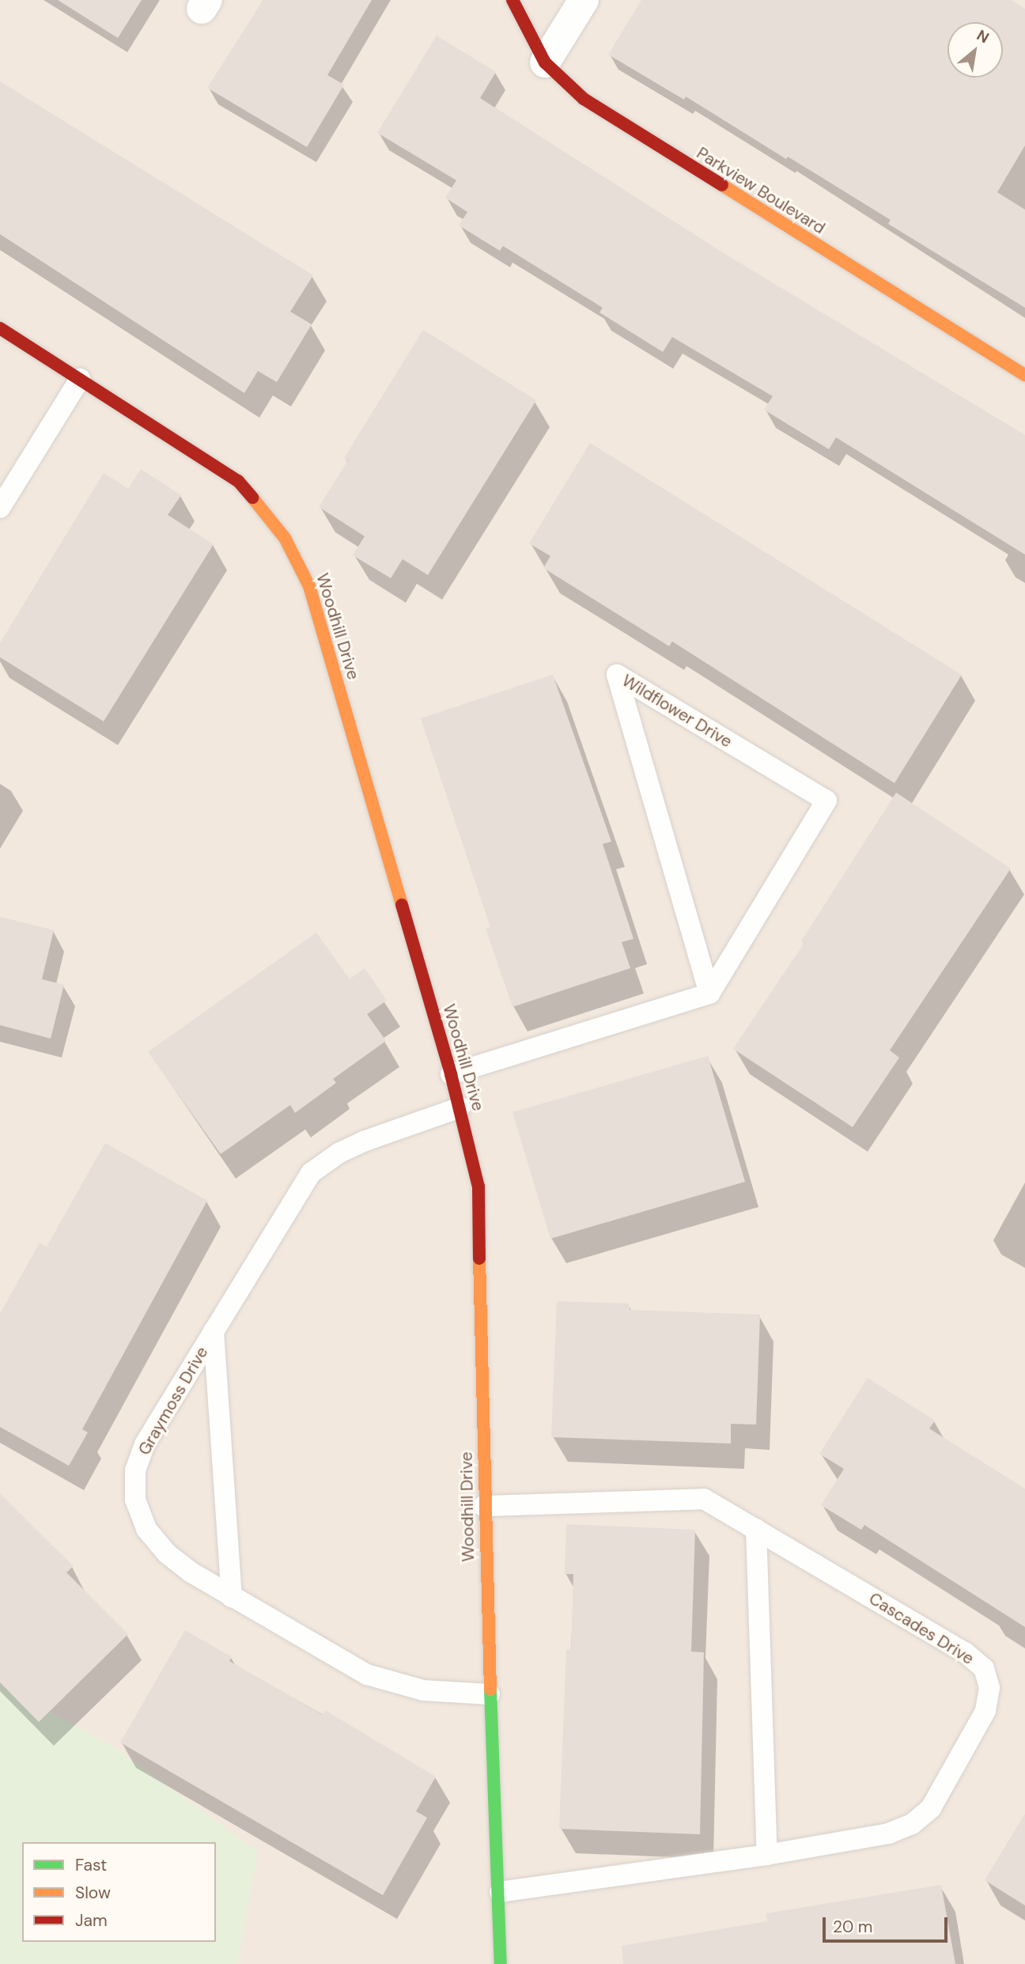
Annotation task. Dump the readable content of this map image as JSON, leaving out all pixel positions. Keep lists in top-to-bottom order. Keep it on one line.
{"streets":{"street":["Parkview Boulevard","Woodhill Drive"],"lane":["Wildflower Drive","Graymoss Drive","Cascades Drive"]},"crossings":[["Woodhill Drive","Graymoss Drive"],["Woodhill Drive","Cascades Drive"]],"legend":["Fast","Slow","Jam"],"scale_bar":"20 m","north":"top right"}
